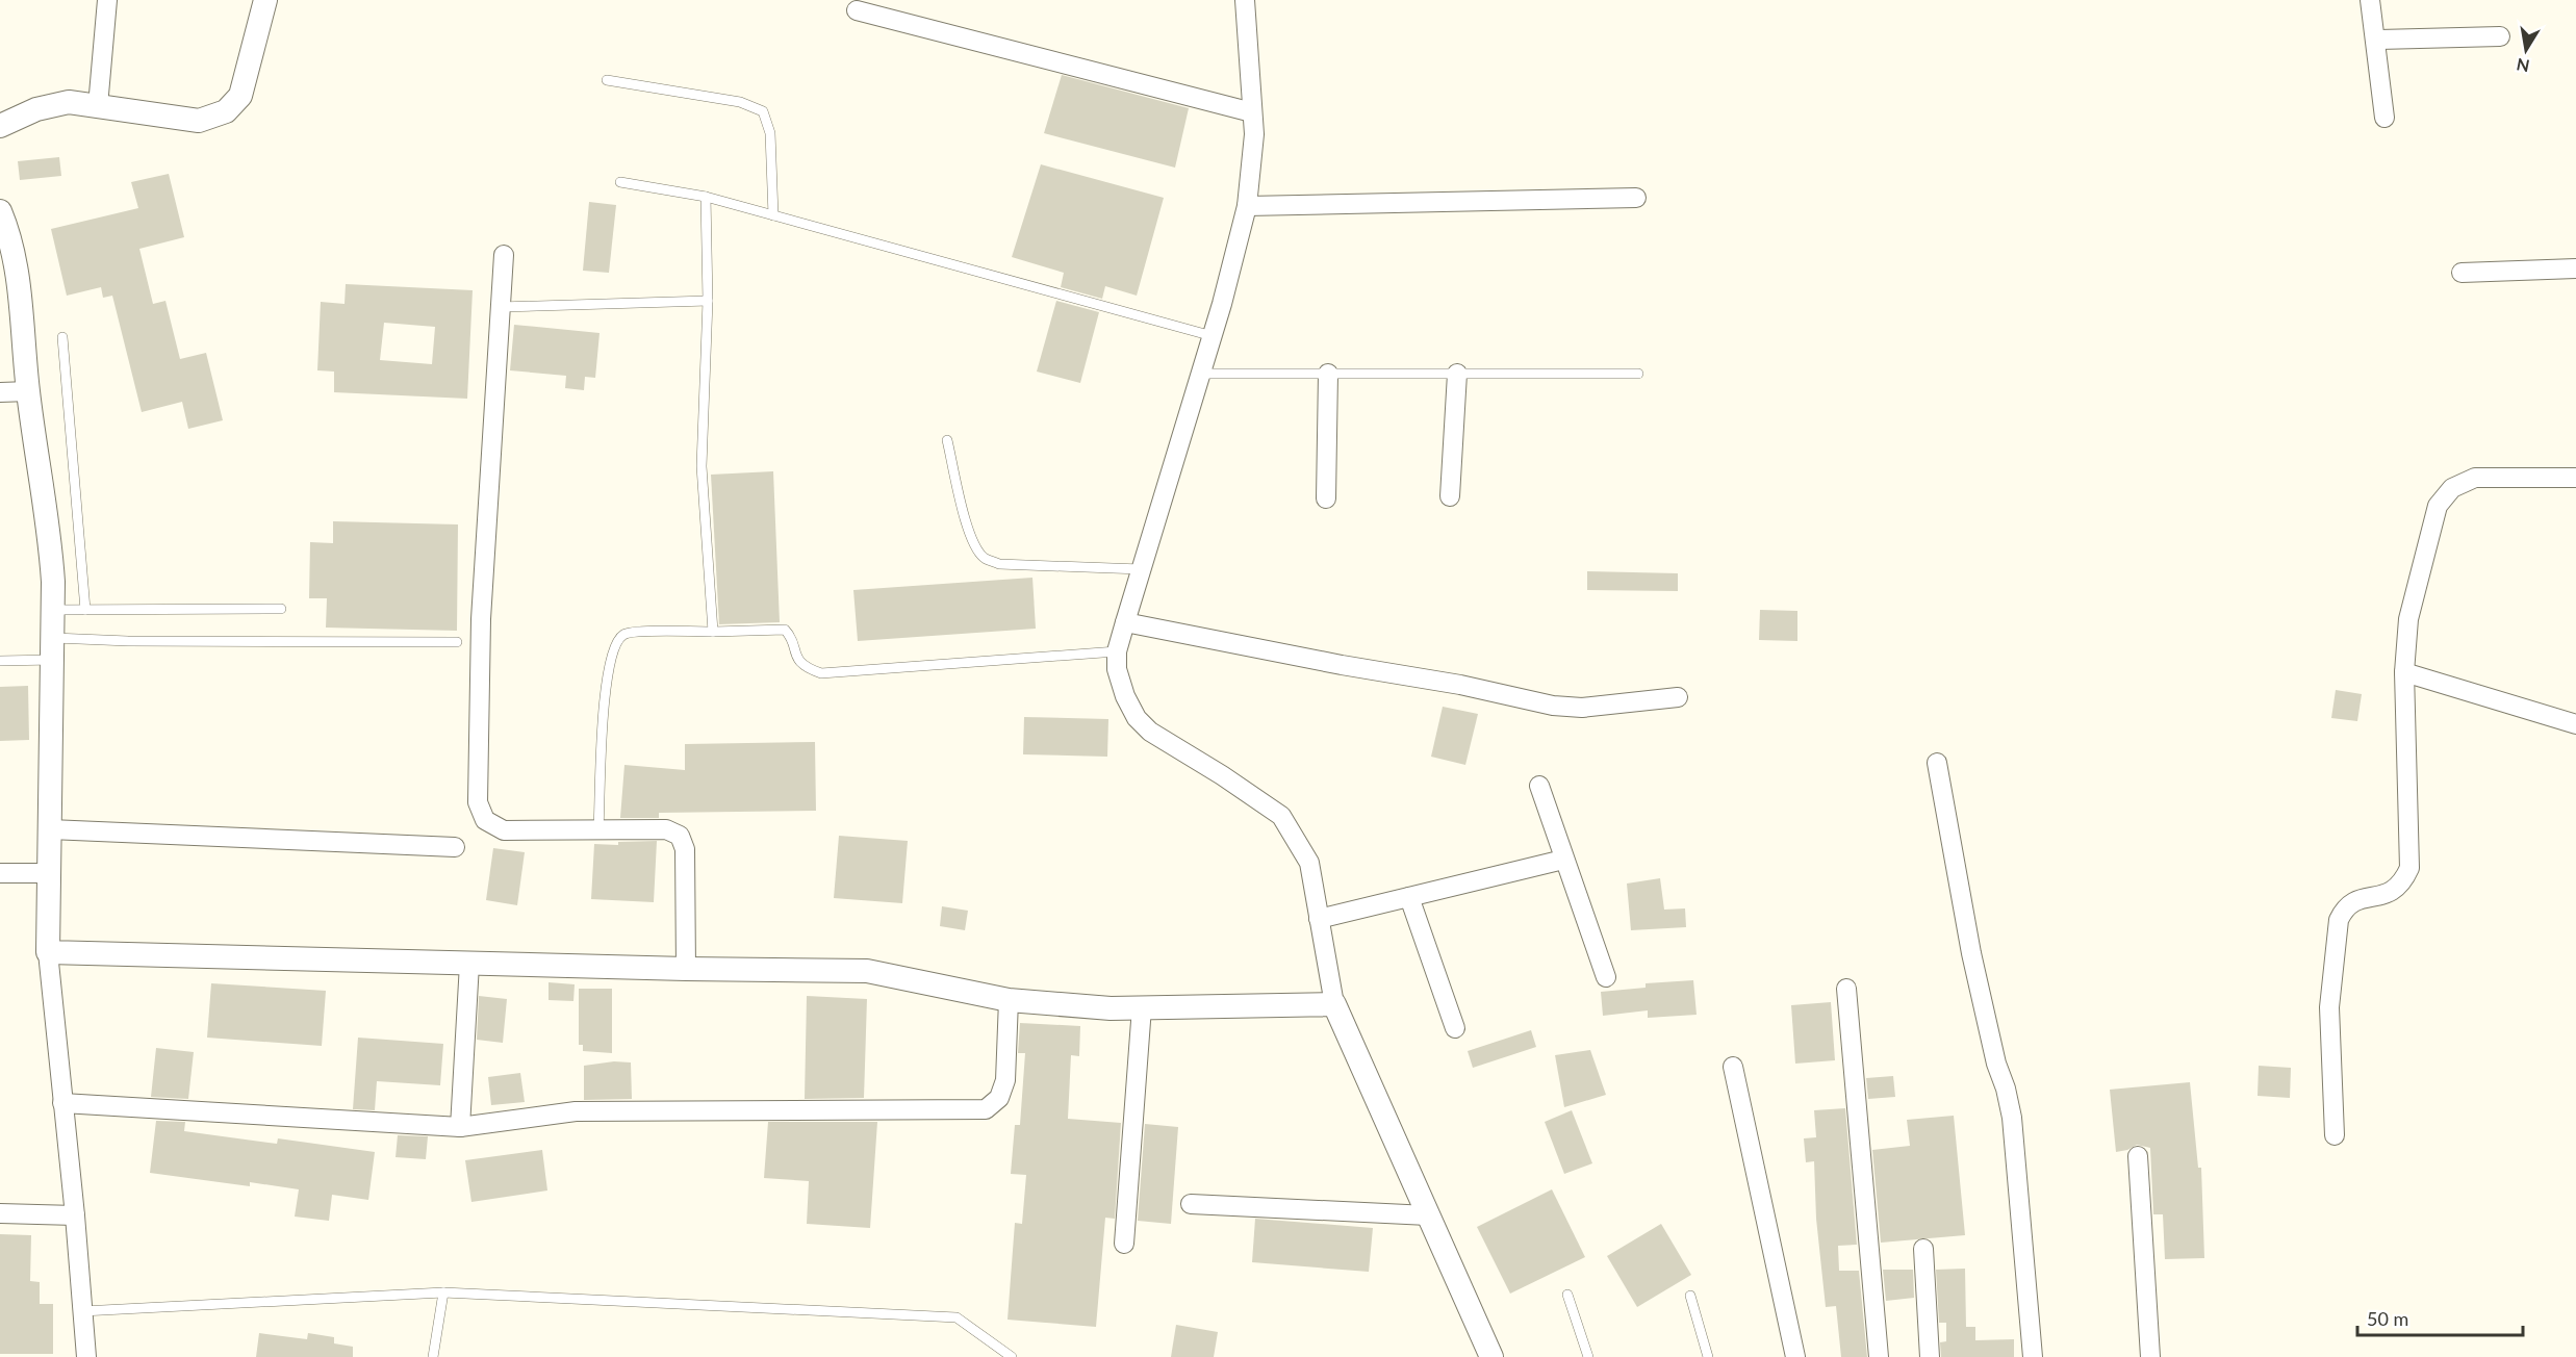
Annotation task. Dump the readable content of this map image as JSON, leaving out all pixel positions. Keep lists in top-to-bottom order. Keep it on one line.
{"scale_bar":"50 m","north":"bottom"}
